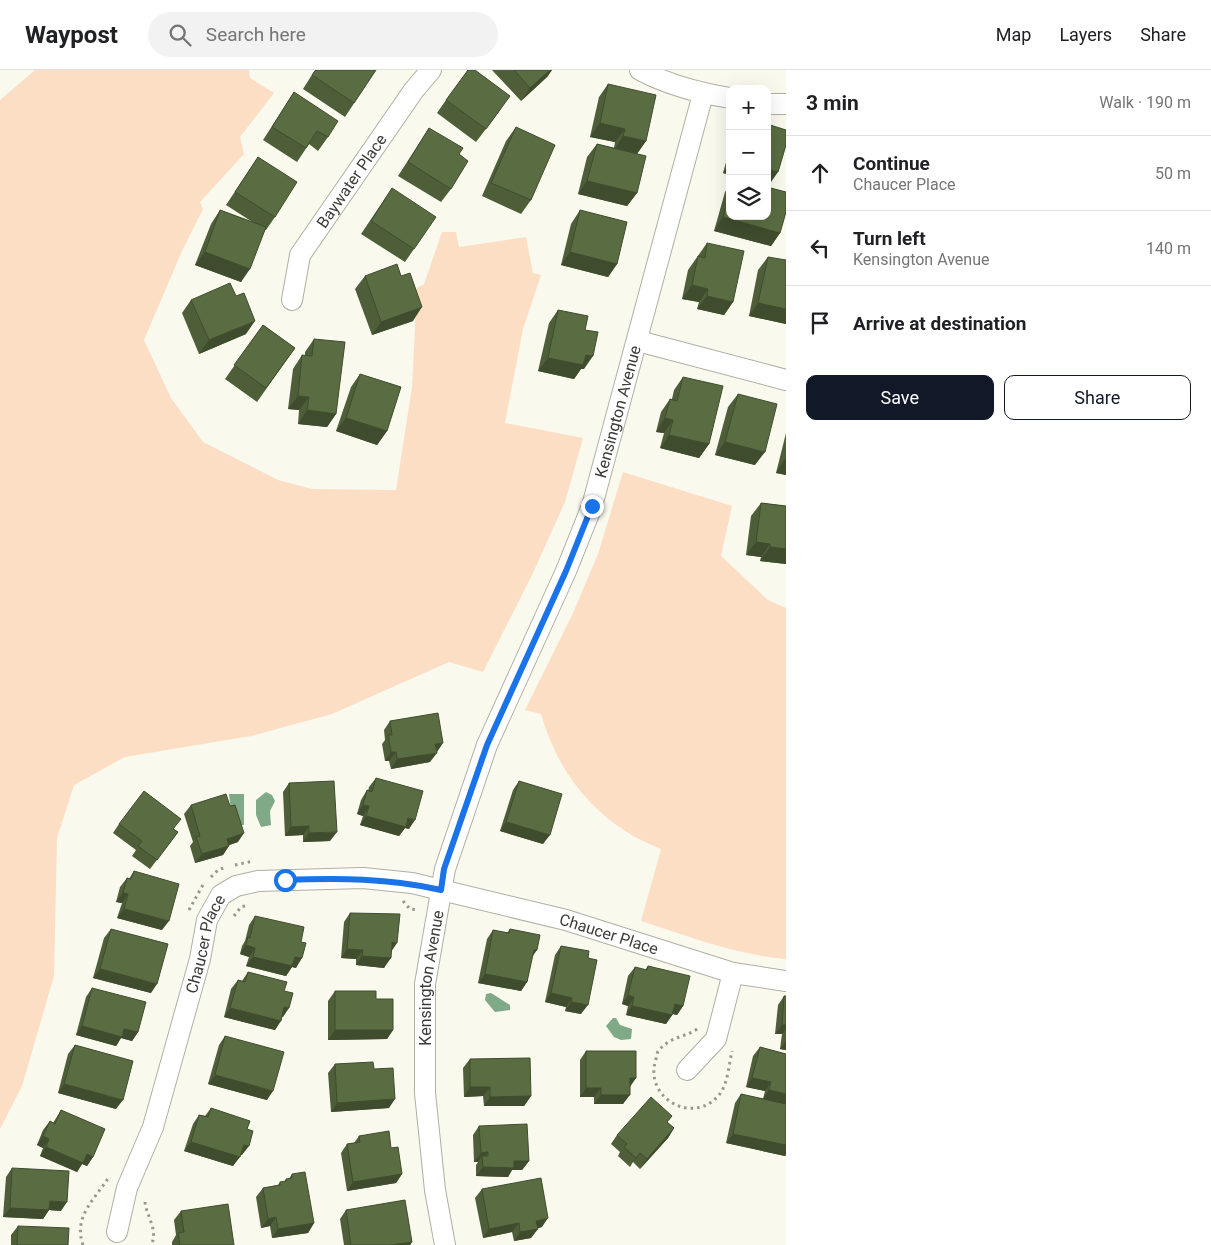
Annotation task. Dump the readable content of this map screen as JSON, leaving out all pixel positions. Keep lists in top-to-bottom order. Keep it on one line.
{"streets":{"street":["Baywater Place","Kensington Avenue","Chaucer Place"]},"crossings":[["Kensington Avenue","Chaucer Place"]],"page":{"header":"Waypost","search":"Search here","nav":["Map","Layers","Share"],"heading":["3 min","Walk · 190 m"],"map_buttons":["+","−"],"list":[["Continue","Chaucer Place","50 m"],["Turn left","Kensington Avenue","140 m"],"Arrive at destination"],"buttons":["Save","Share"]}}
